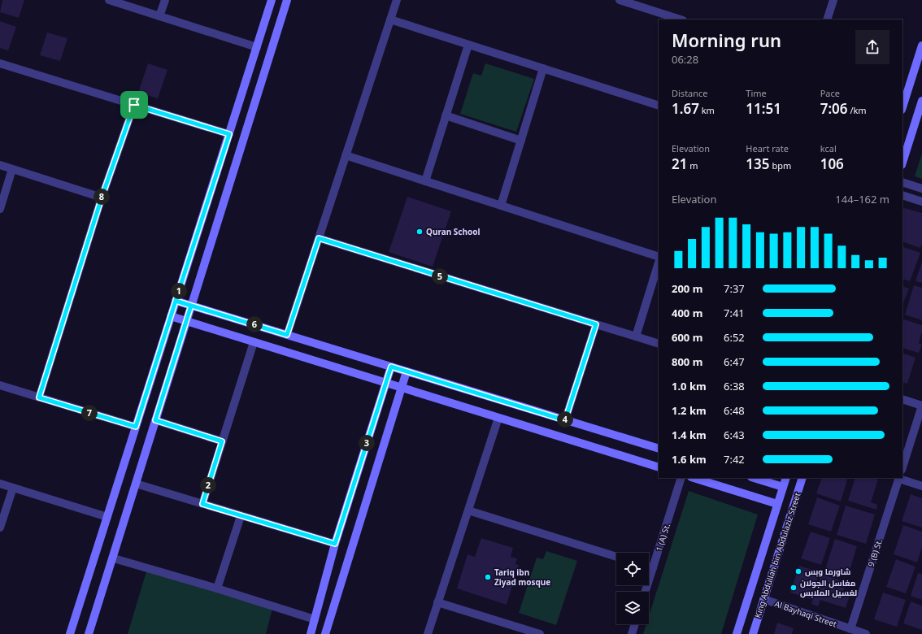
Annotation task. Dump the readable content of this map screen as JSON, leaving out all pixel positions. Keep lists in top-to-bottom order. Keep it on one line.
{"streets":{"main road":["King Abdullah bin Abdulaziz Street"],"street":["1 (A) St.","9 (B) St.","Al Bayhaqi Street"]},"crossings":[["9 (B) St.","Al Bayhaqi Street"],["King Abdullah bin Abdulaziz Street","Al Bayhaqi Street"]],"places":["Quran School","شاورما وبس","Tariq ibn Ziyad mosque","مغاسل الجولان لغسيل الملابس"],"page":{"heading":["Morning run","06:28"],"stats":[["Distance","1.67 km"],["Time","11:51"],["Pace","7:06 /km"],["Elevation","21 m"],["Heart rate","135 bpm"],["kcal","106"]],"chart":["Elevation","144–162 m"],"pins":["8","5","1","6","7","4","3","2"],"list":[{"name":"200 m","note":"7:37"},{"name":"400 m","note":"7:41"},{"name":"600 m","note":"6:52"},{"name":"800 m","note":"6:47"},{"name":"1.0 km","note":"6:38"},{"name":"1.2 km","note":"6:48"},{"name":"1.4 km","note":"6:43"},{"name":"1.6 km","note":"7:42"}]}}
